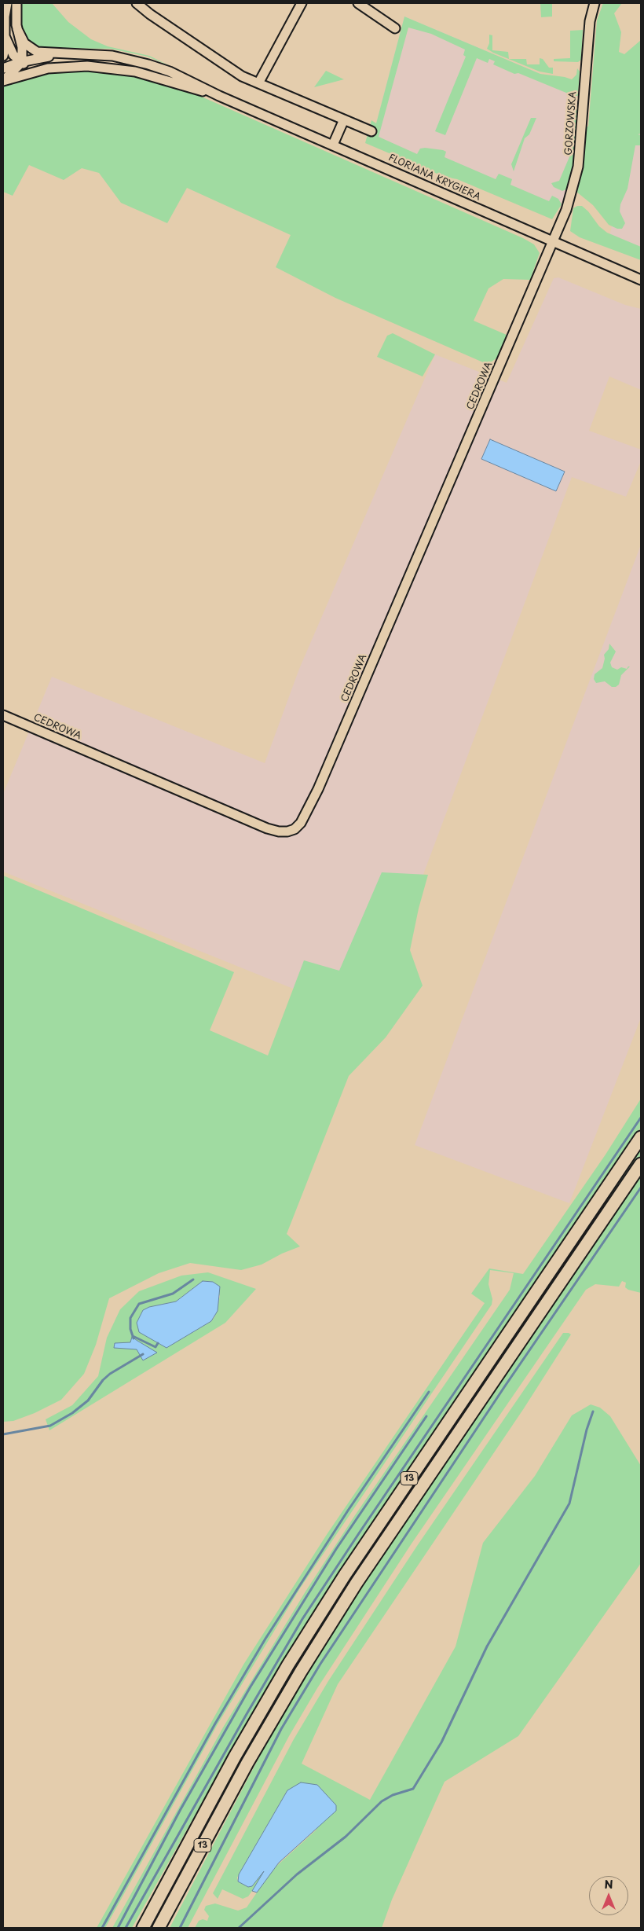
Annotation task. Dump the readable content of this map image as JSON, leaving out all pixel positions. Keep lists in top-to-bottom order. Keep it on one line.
{"streets":{"main road":["13"],"street":["GORZOWSKA","FLORIANA KRYGIERA","CEDROWA"]},"crossings":[["GORZOWSKA","FLORIANA KRYGIERA"],["GORZOWSKA","CEDROWA"],["FLORIANA KRYGIERA","CEDROWA"]],"north":"top"}
